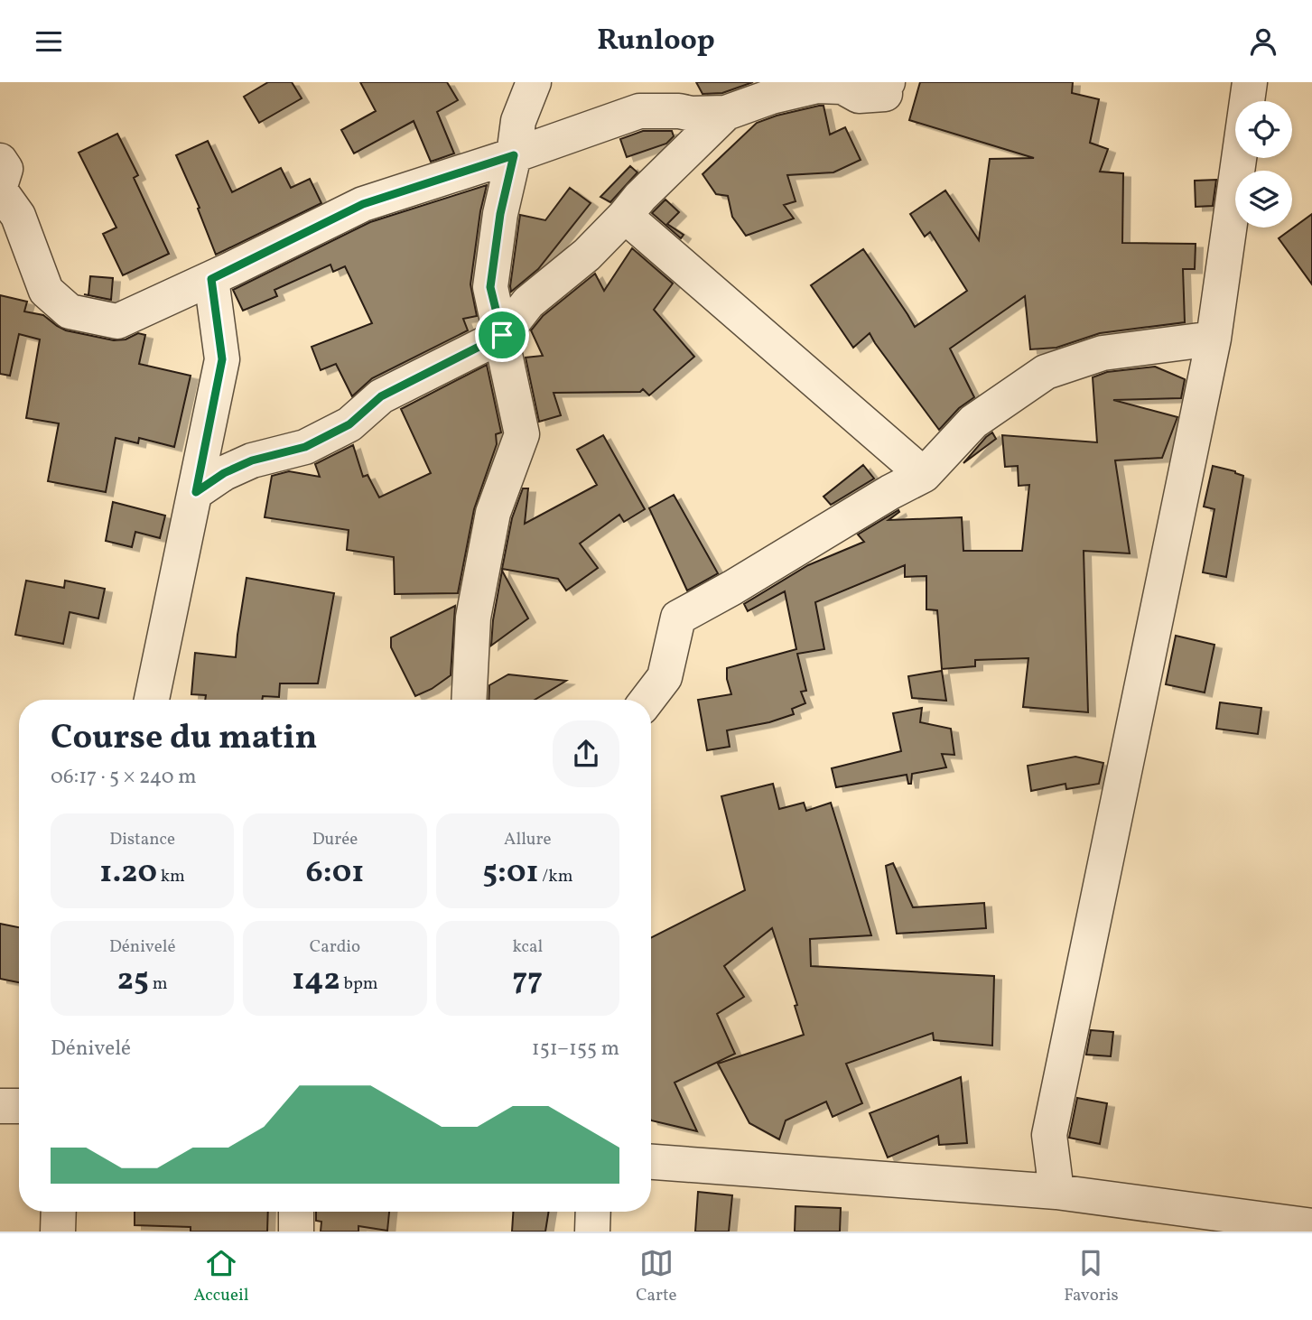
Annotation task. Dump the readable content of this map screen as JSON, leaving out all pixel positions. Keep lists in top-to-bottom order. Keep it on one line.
{"page":{"header":"Runloop","heading":["Course du matin","06:17 · 5 × 240 m"],"stats":[["Distance","1.20 km"],["Durée","6:01"],["Allure","5:01 /km"],["Dénivelé","25 m"],["Cardio","142 bpm"],["kcal","77"]],"chart":["Dénivelé","151–155 m"],"tabs":["Accueil","Carte","Favoris"]}}
